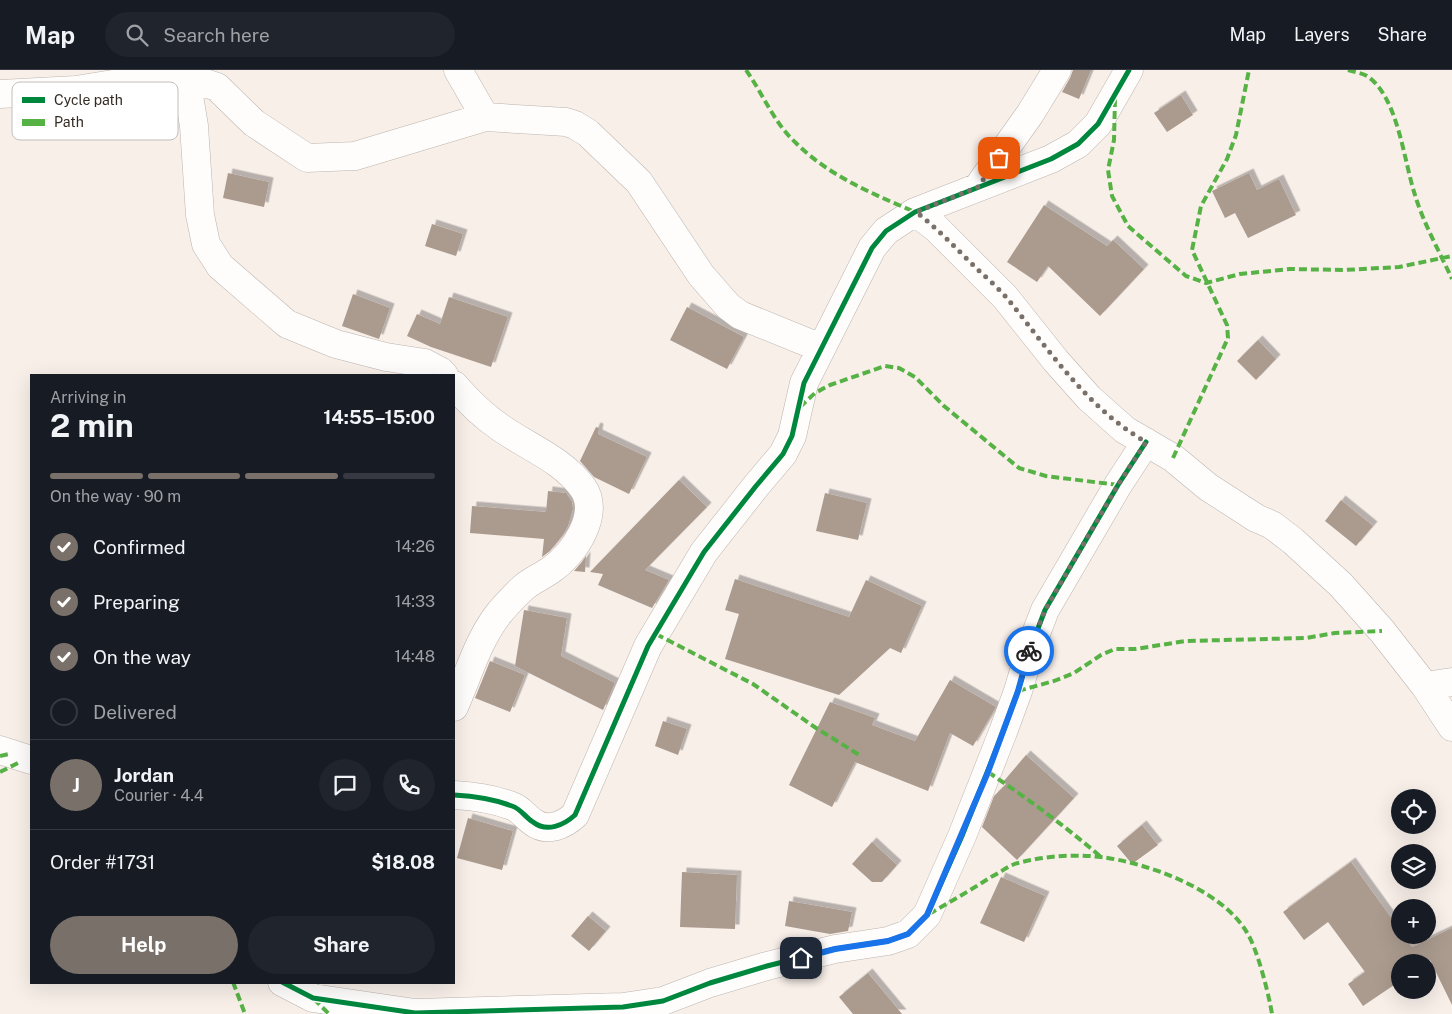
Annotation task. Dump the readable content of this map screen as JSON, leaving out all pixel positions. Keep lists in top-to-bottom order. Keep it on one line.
{"legend":["Cycle path","Path"],"page":{"header":"Map","search":"Search here","nav":["Map","Layers","Share"],"heading":["2 min","Arriving in","14:55–15:00"],"panel":["Jordan","Courier · 4.4","Order #1731","$18.08"],"bar":"On the way · 90 m","list":[["Confirmed","14:26"],["Preparing","14:33"],["On the way","14:48"],"Delivered"],"round":"J","map_buttons":["+","−"],"buttons":["Help","Share"]}}
